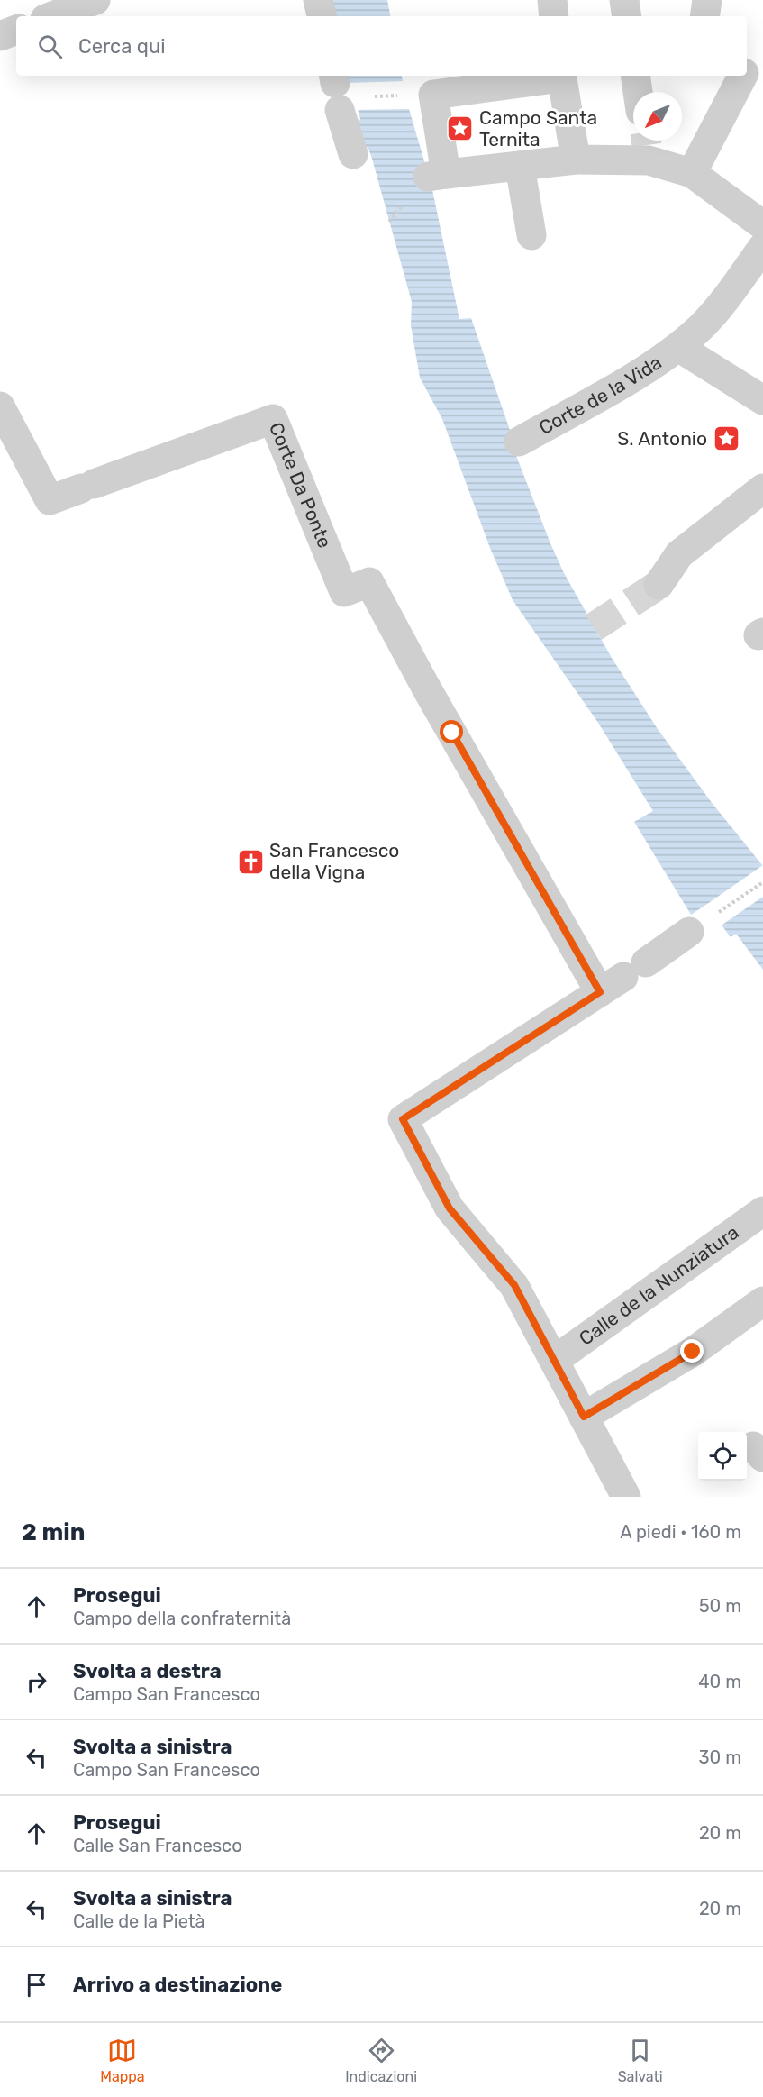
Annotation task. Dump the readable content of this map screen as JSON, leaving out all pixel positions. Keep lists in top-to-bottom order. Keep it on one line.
{"streets":{"street":["Corte de la Vida","Corte Da Ponte","Calle de la Nunziatura"]},"places":{"place":["Campo Santa Ternita","S. Antonio"],"church":["San Francesco della Vigna"]},"north":"bottom left","page":{"search":"Cerca qui","heading":["2 min","A piedi · 160 m"],"list":[["Prosegui","Campo della confraternità","50 m"],["Svolta a destra","Campo San Francesco","40 m"],["Svolta a sinistra","Campo San Francesco","30 m"],["Prosegui","Calle San Francesco","20 m"],["Svolta a sinistra","Calle de la Pietà","20 m"],"Arrivo a destinazione"],"nav":["Mappa","Indicazioni","Salvati"]}}
